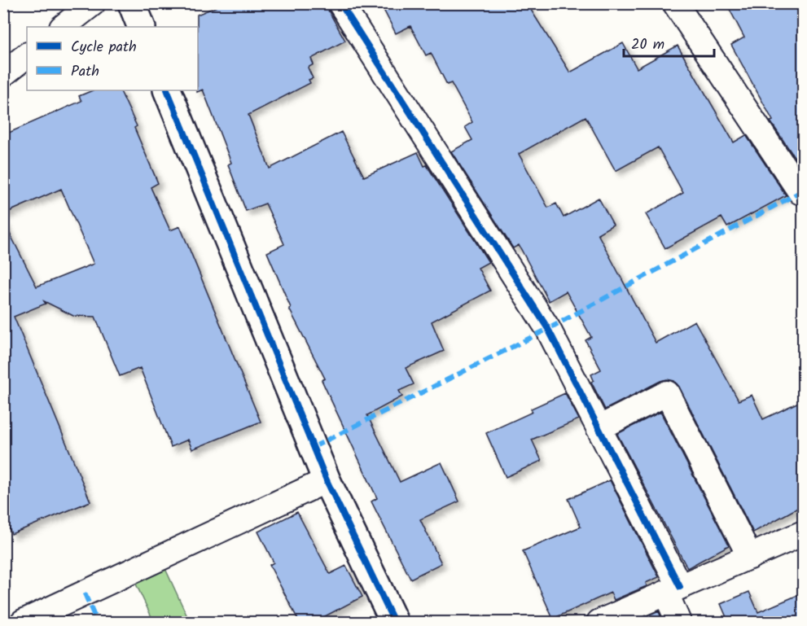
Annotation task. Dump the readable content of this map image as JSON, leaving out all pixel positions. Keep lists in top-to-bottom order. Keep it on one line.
{"legend":["Cycle path","Path"],"scale_bar":"20 m"}
